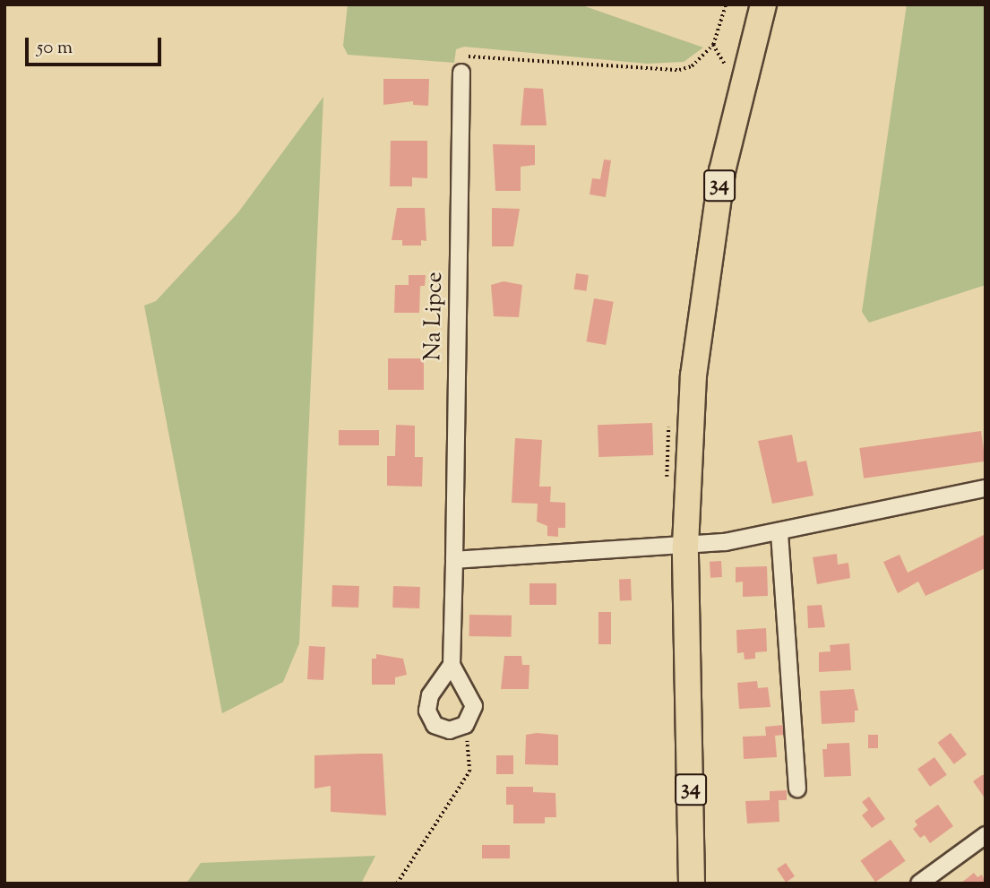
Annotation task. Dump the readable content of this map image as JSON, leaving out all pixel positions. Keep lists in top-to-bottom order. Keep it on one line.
{"streets":{"main road":["34"],"street":["Na Lipce"]},"scale_bar":"50 m"}
